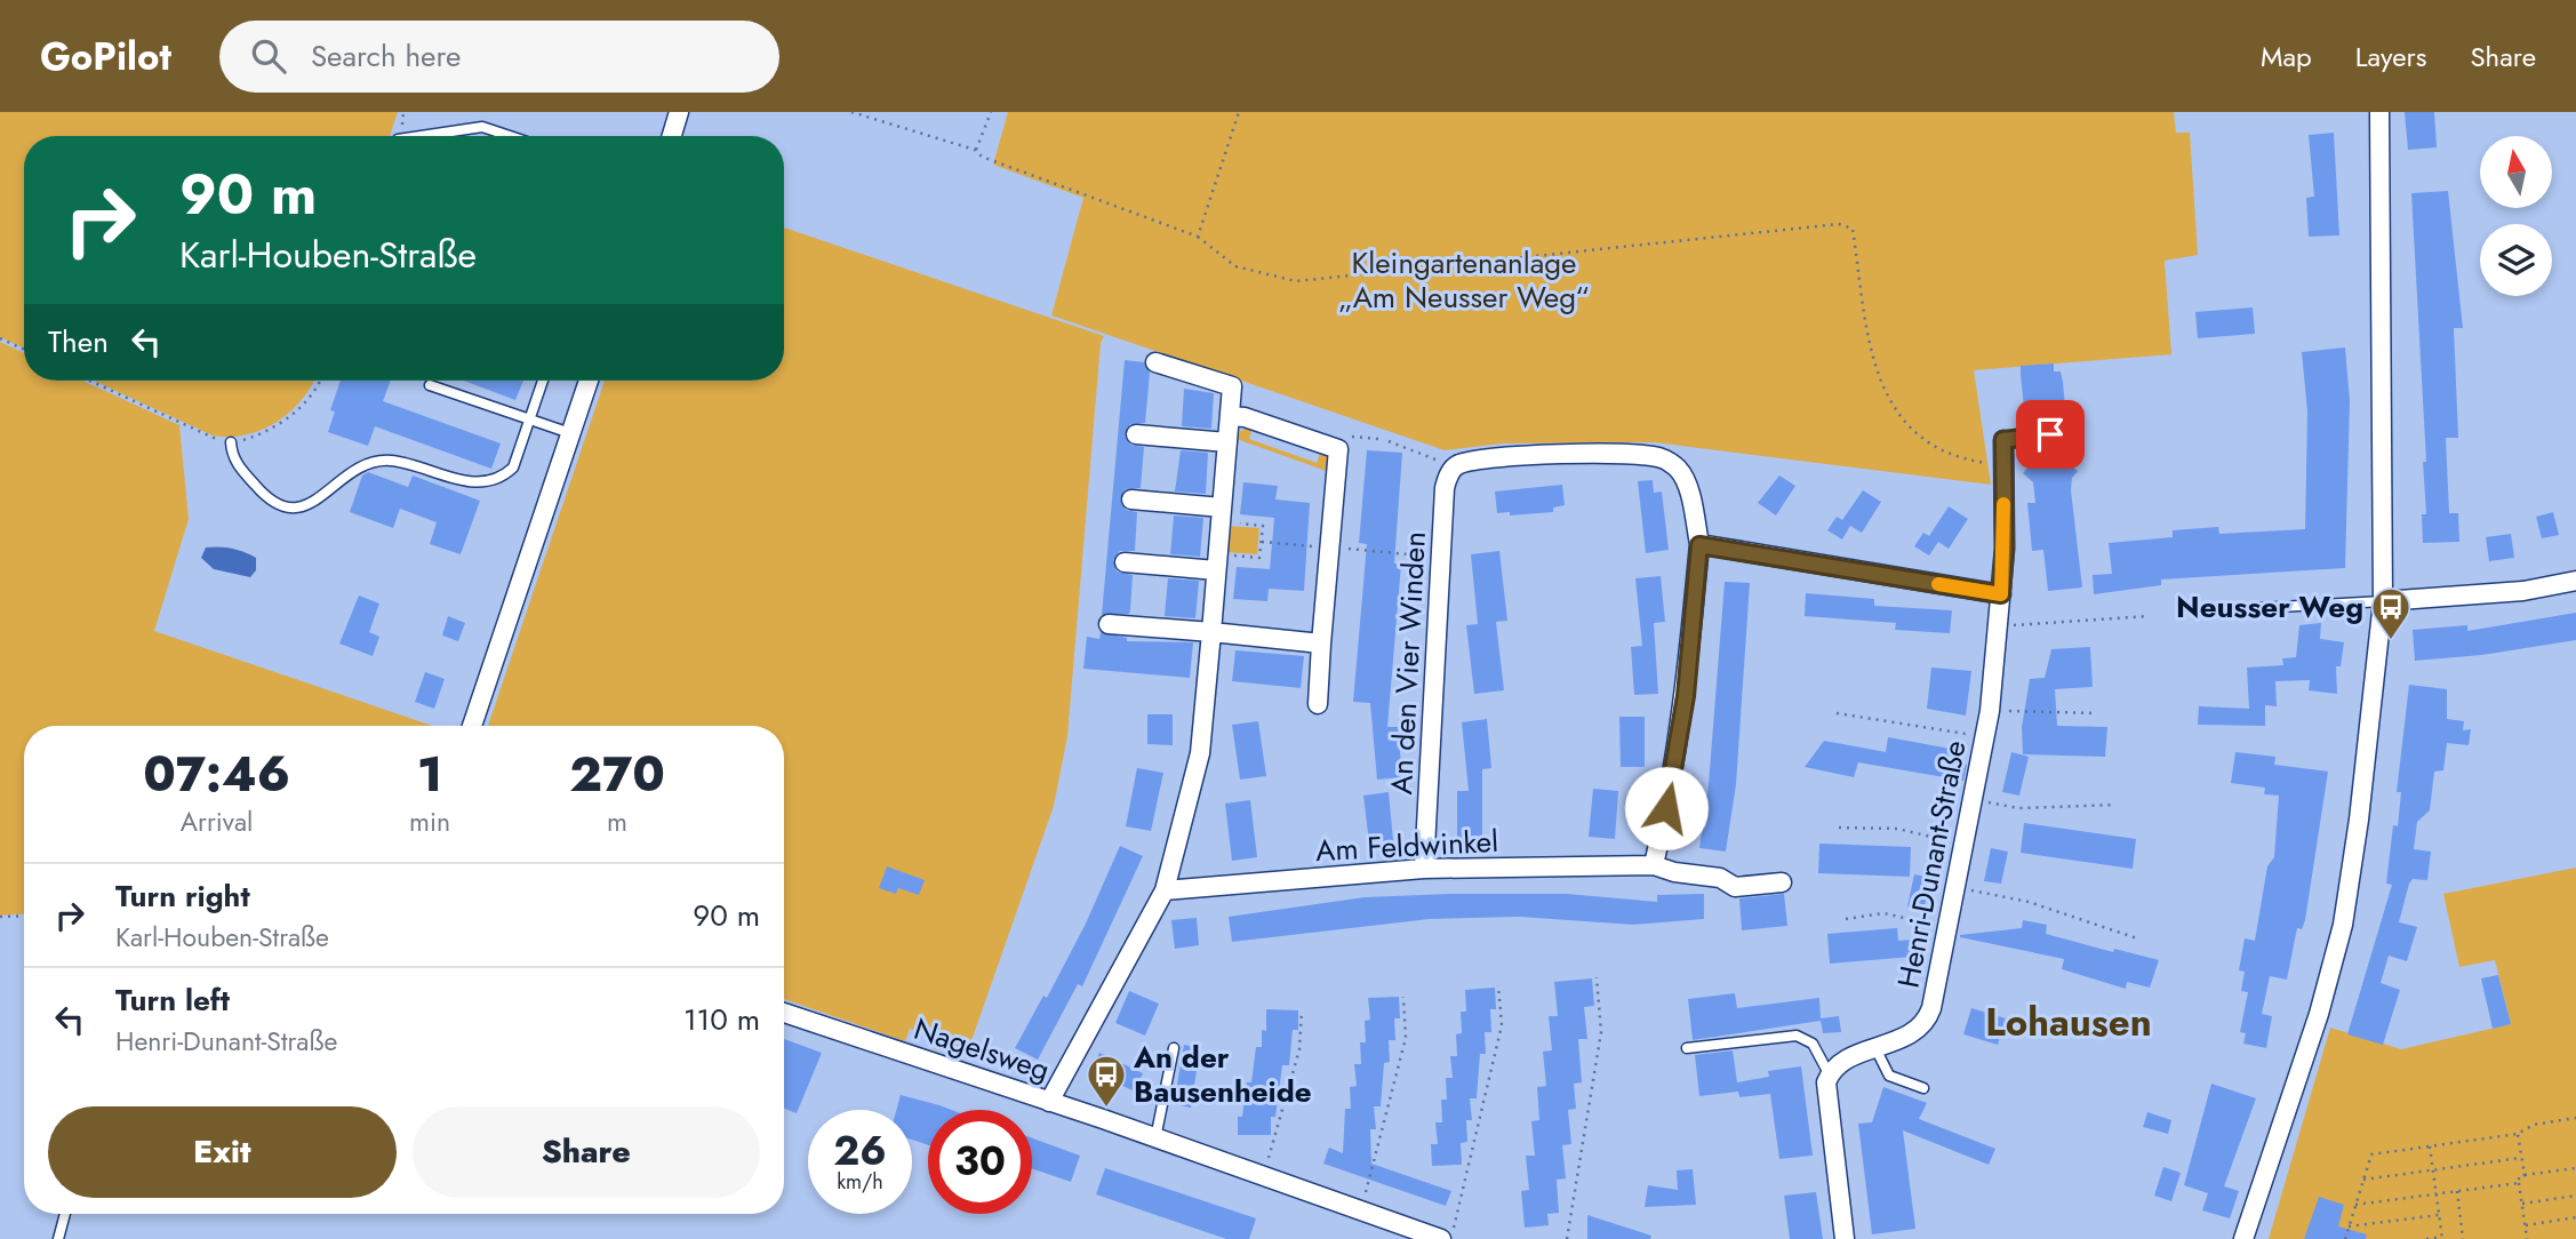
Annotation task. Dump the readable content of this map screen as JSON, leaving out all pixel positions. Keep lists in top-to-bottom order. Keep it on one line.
{"streets":{"street":["An den Vier Winden","Am Feldwinkel","Henri-Dunant-Straße","Nagelsweg"]},"crossings":[["An den Vier Winden","Am Feldwinkel"]],"districts":["Lohausen"],"parks":["Kleingartenanlage „Am Neusser Weg“"],"places":{"bus stop":["Neusser Weg","An der Bausenheide"]},"north":"top","page":{"header":"GoPilot","search":"Search here","nav":["Map","Layers","Share"],"turn":["90 m","Karl-Houben-Straße"],"then":"Then","eta":["07:46","Arrival","1","min","270","m"],"list":[{"name":"Turn right","note":"Karl-Houben-Straße","value":"90 m"},{"name":"Turn left","note":"Henri-Dunant-Straße","value":"110 m"}],"buttons":["Exit","Share"],"speed":"26 km/h","limit":"30"}}
